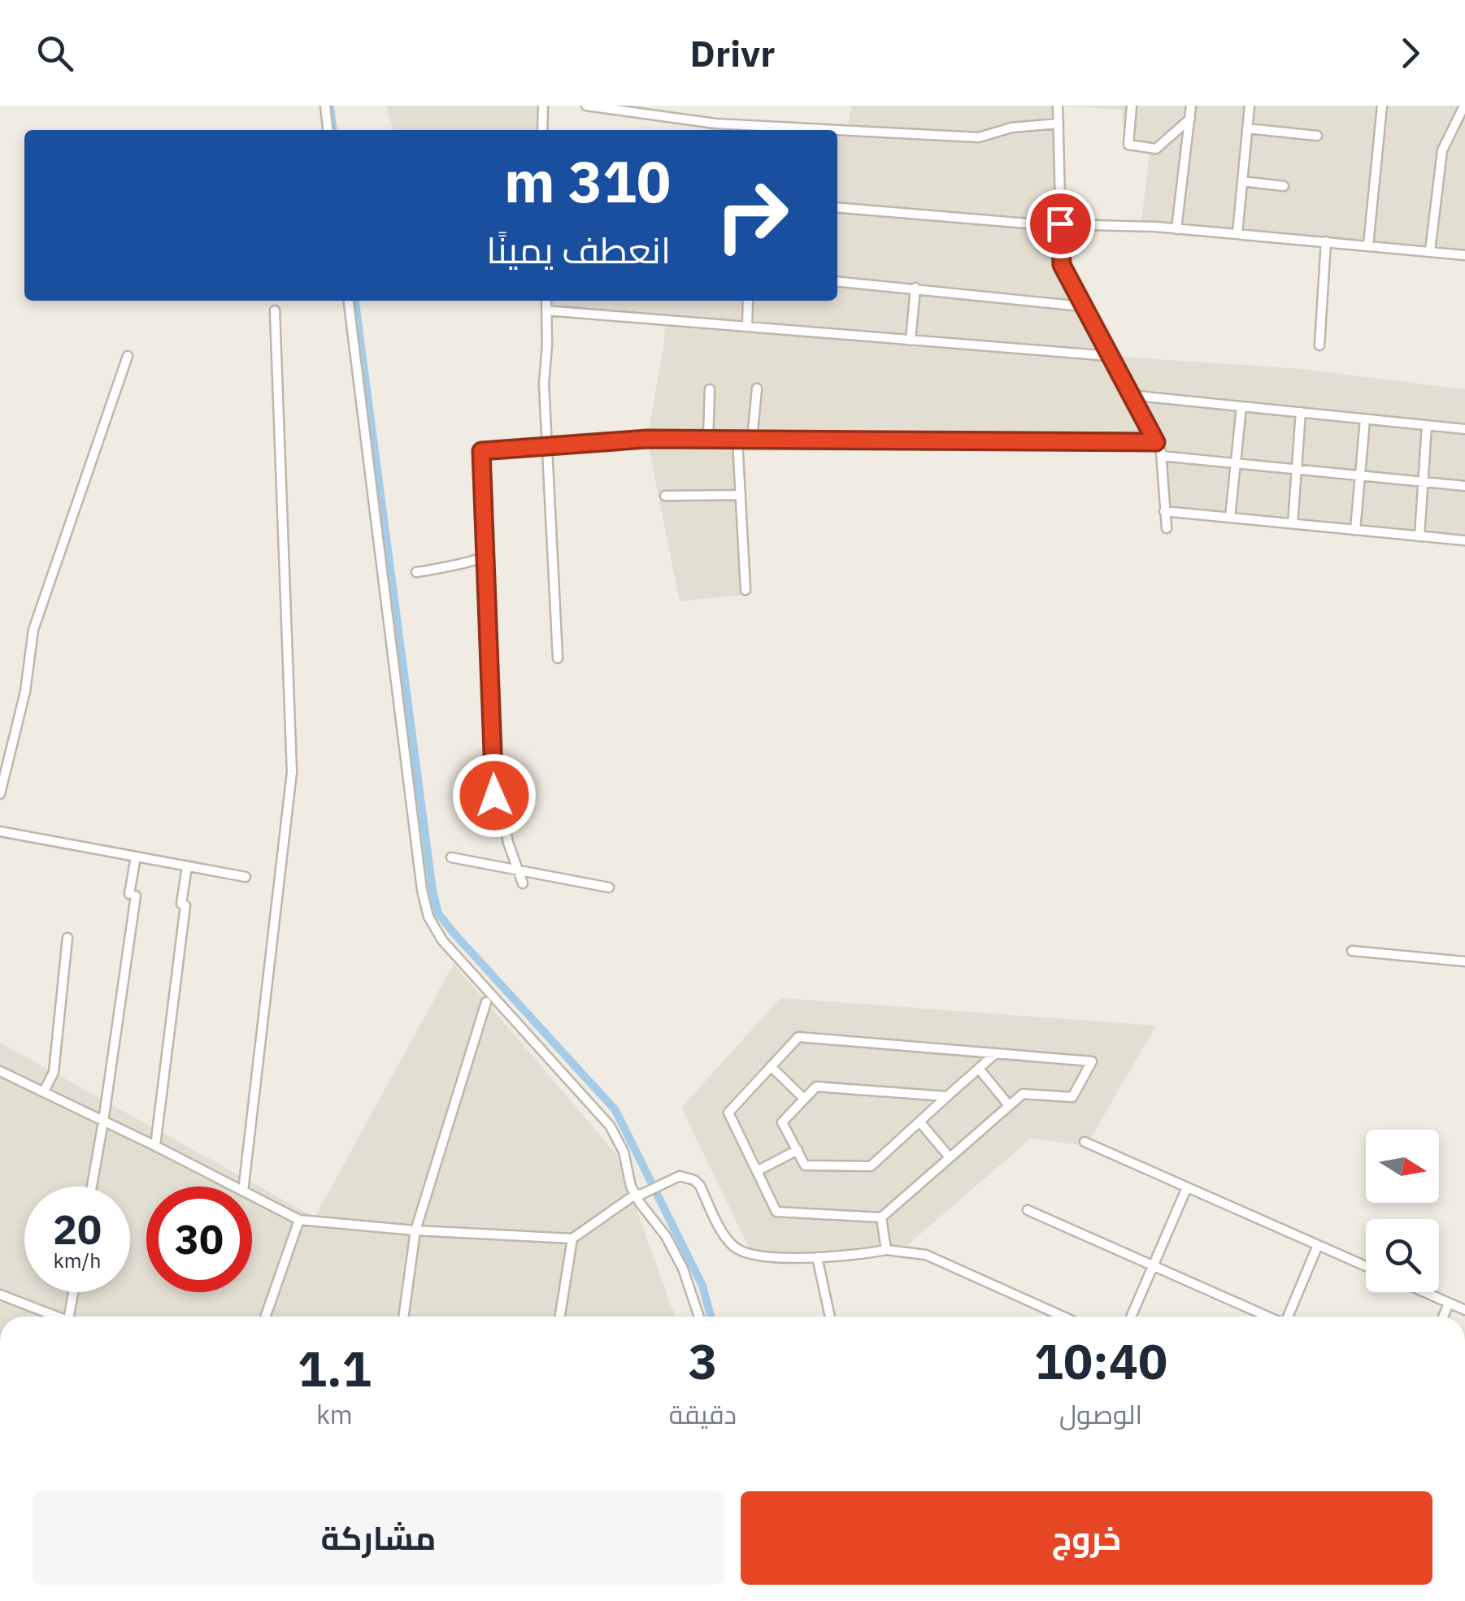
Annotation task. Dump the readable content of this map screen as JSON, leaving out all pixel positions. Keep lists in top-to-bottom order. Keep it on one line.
{"north":"right","page":{"header":"Drivr","turn":["310 m","انعطف يمينًا"],"speed":"20 km/h","limit":"30","eta":["10:40","الوصول","3","دقيقة","1.1","km"],"buttons":["خروج","مشاركة"]}}
